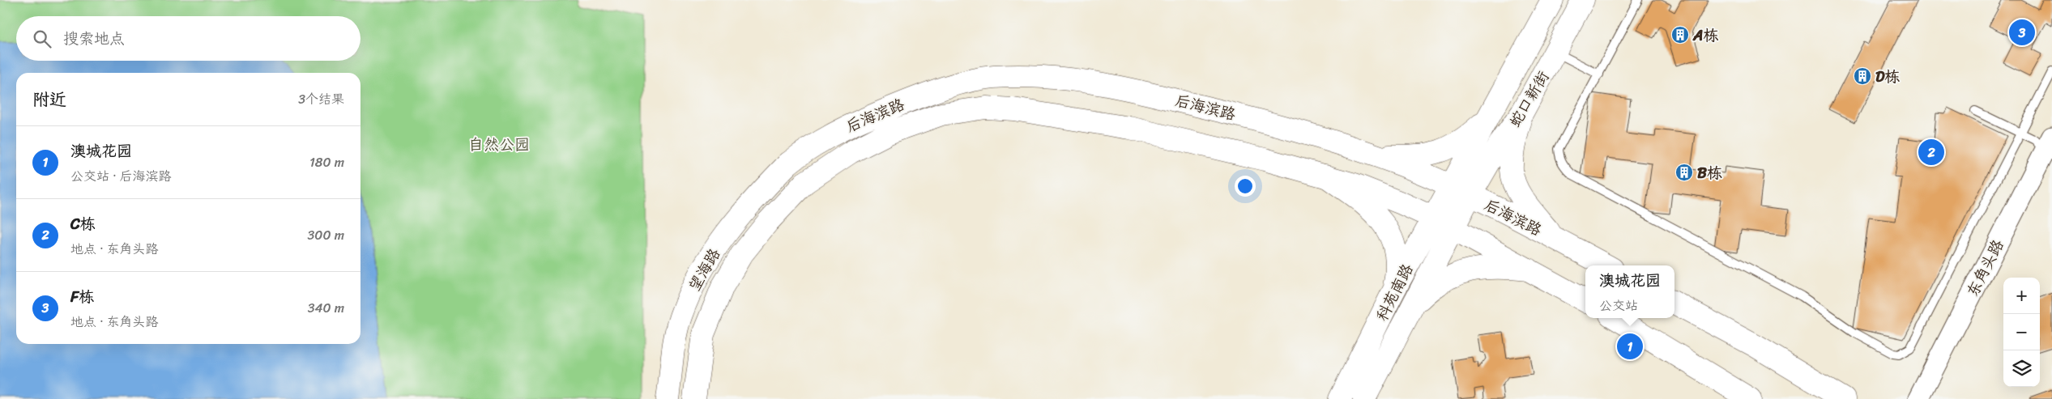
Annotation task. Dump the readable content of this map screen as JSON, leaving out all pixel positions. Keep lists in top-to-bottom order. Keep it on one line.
{"streets":{"main road":["蛇口新街","后海滨路","望海路","科苑南路"],"street":["东角头路"]},"crossings":[["蛇口新街","后海滨路"],["蛇口新街","科苑南路"],["后海滨路","望海路"],["后海滨路","科苑南路"]],"parks":["自然公园"],"places":{"building":["A栋","D栋","B栋"]},"page":{"search":"搜索地点","pins":["3","2","1"],"heading":["附近","3个结果"],"list":[{"mark":"1","name":"澳城花园","note":"公交站 · 后海滨路","value":"180 m"},{"mark":"2","name":"C栋","note":"地点 · 东角头路","value":"300 m"},{"mark":"3","name":"F栋","note":"地点 · 东角头路","value":"340 m"}],"popup":["澳城花园","公交站"],"map_buttons":["+","−"]}}
